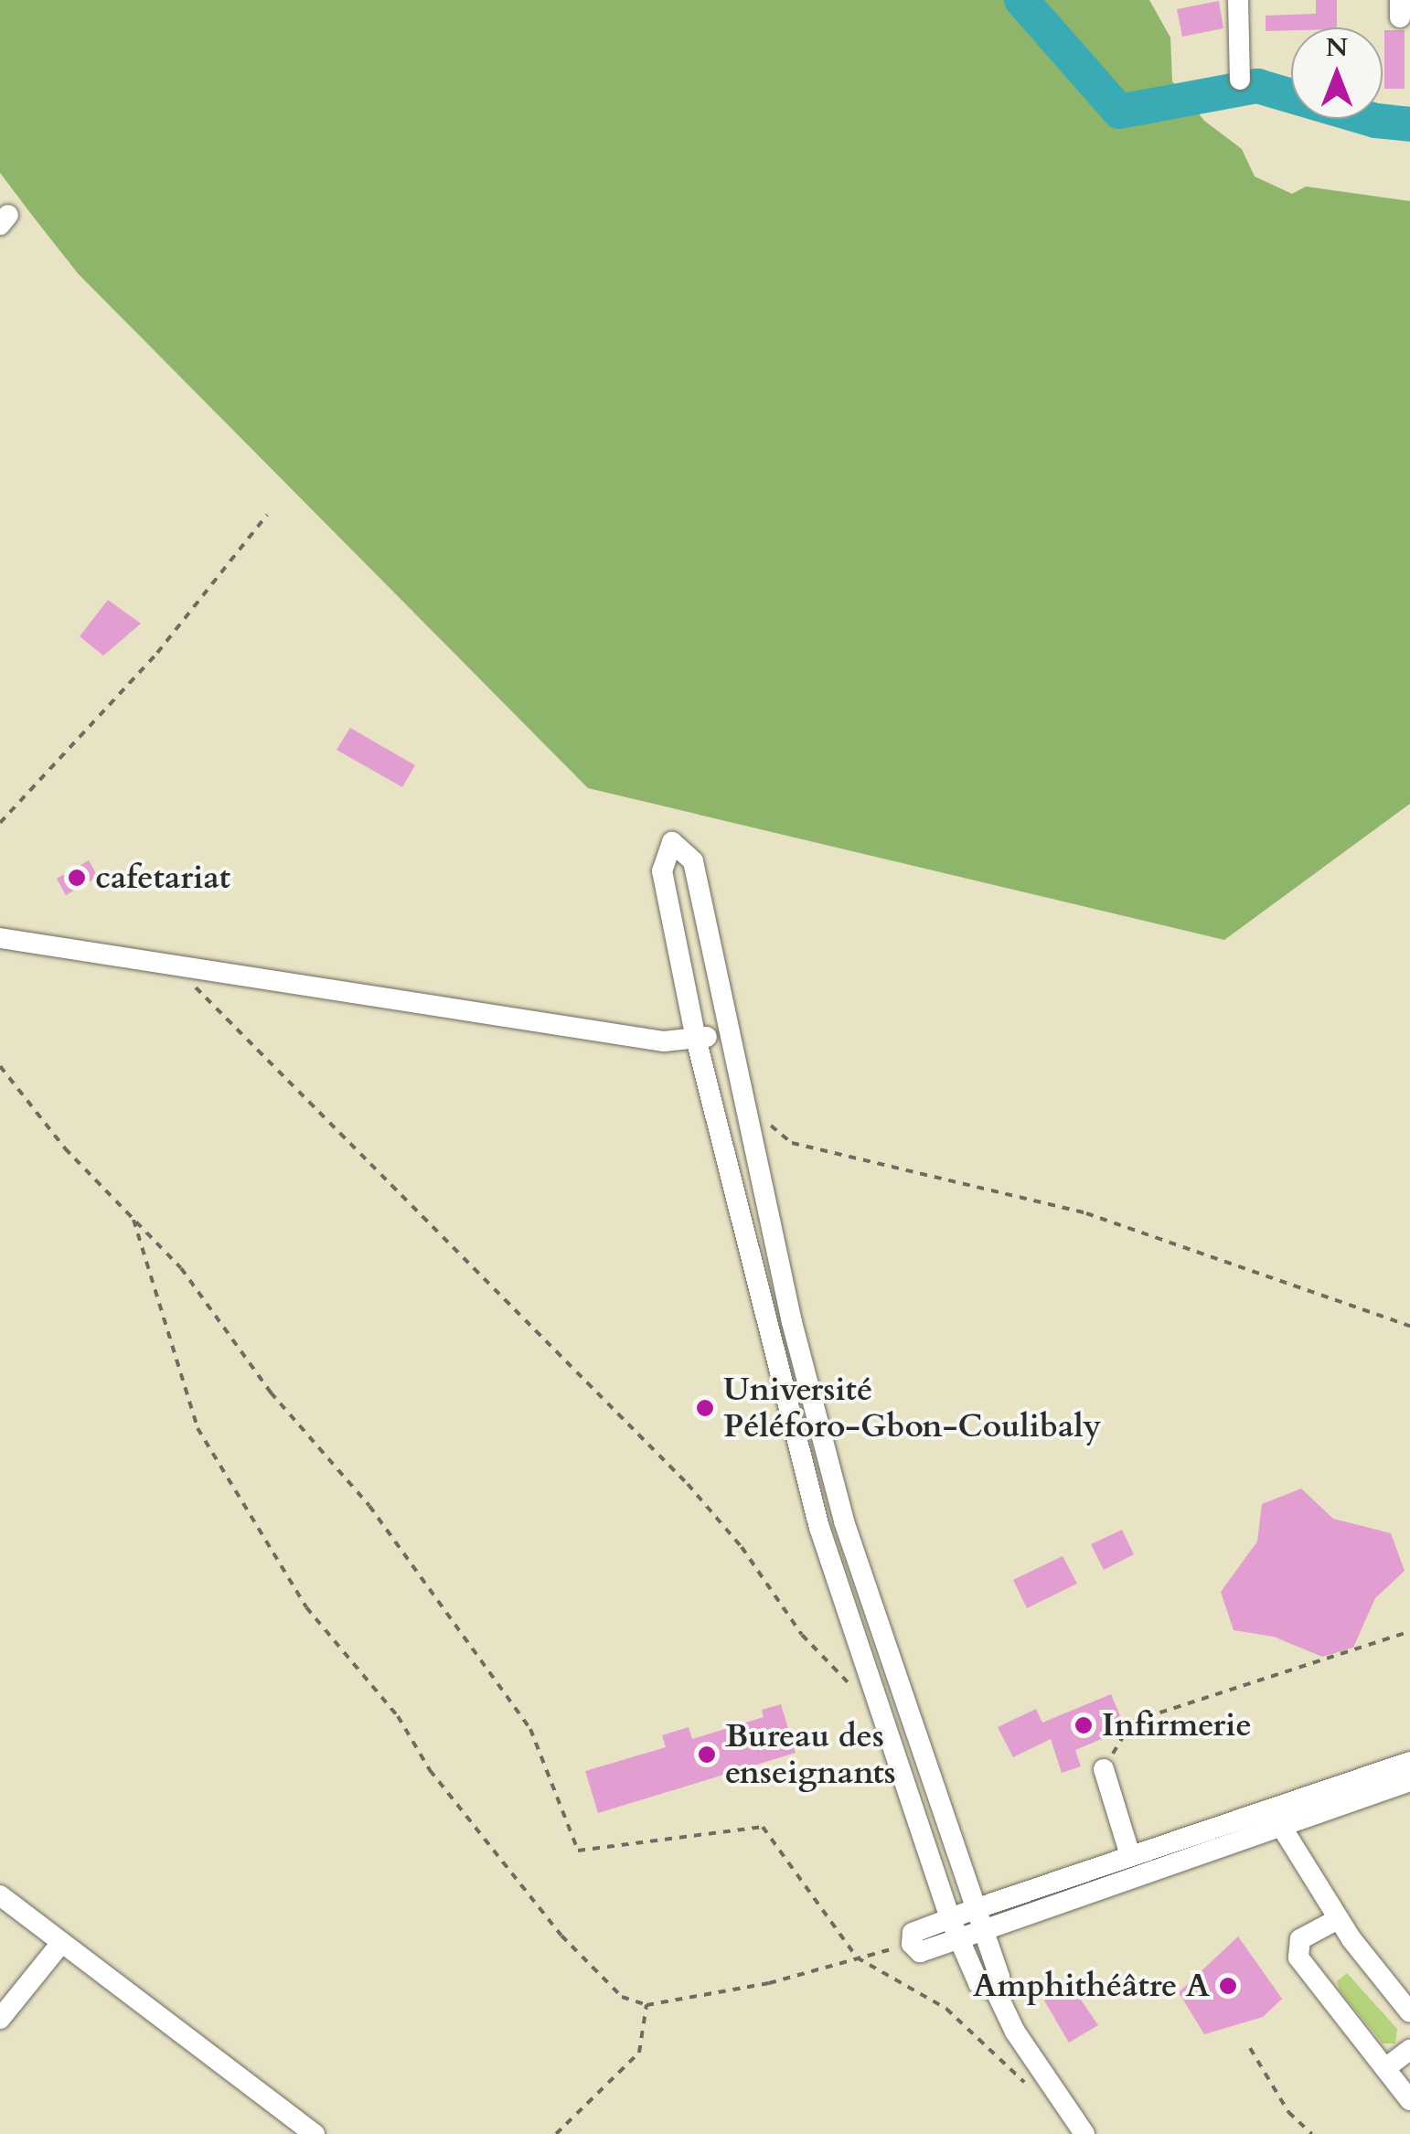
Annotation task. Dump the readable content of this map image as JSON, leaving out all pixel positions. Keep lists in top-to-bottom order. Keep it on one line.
{"places":["cafetariat","Université Péléforo-Gbon-Coulibaly","Infirmerie","Bureau des enseignants","Amphithéâtre A"],"north":"top"}
